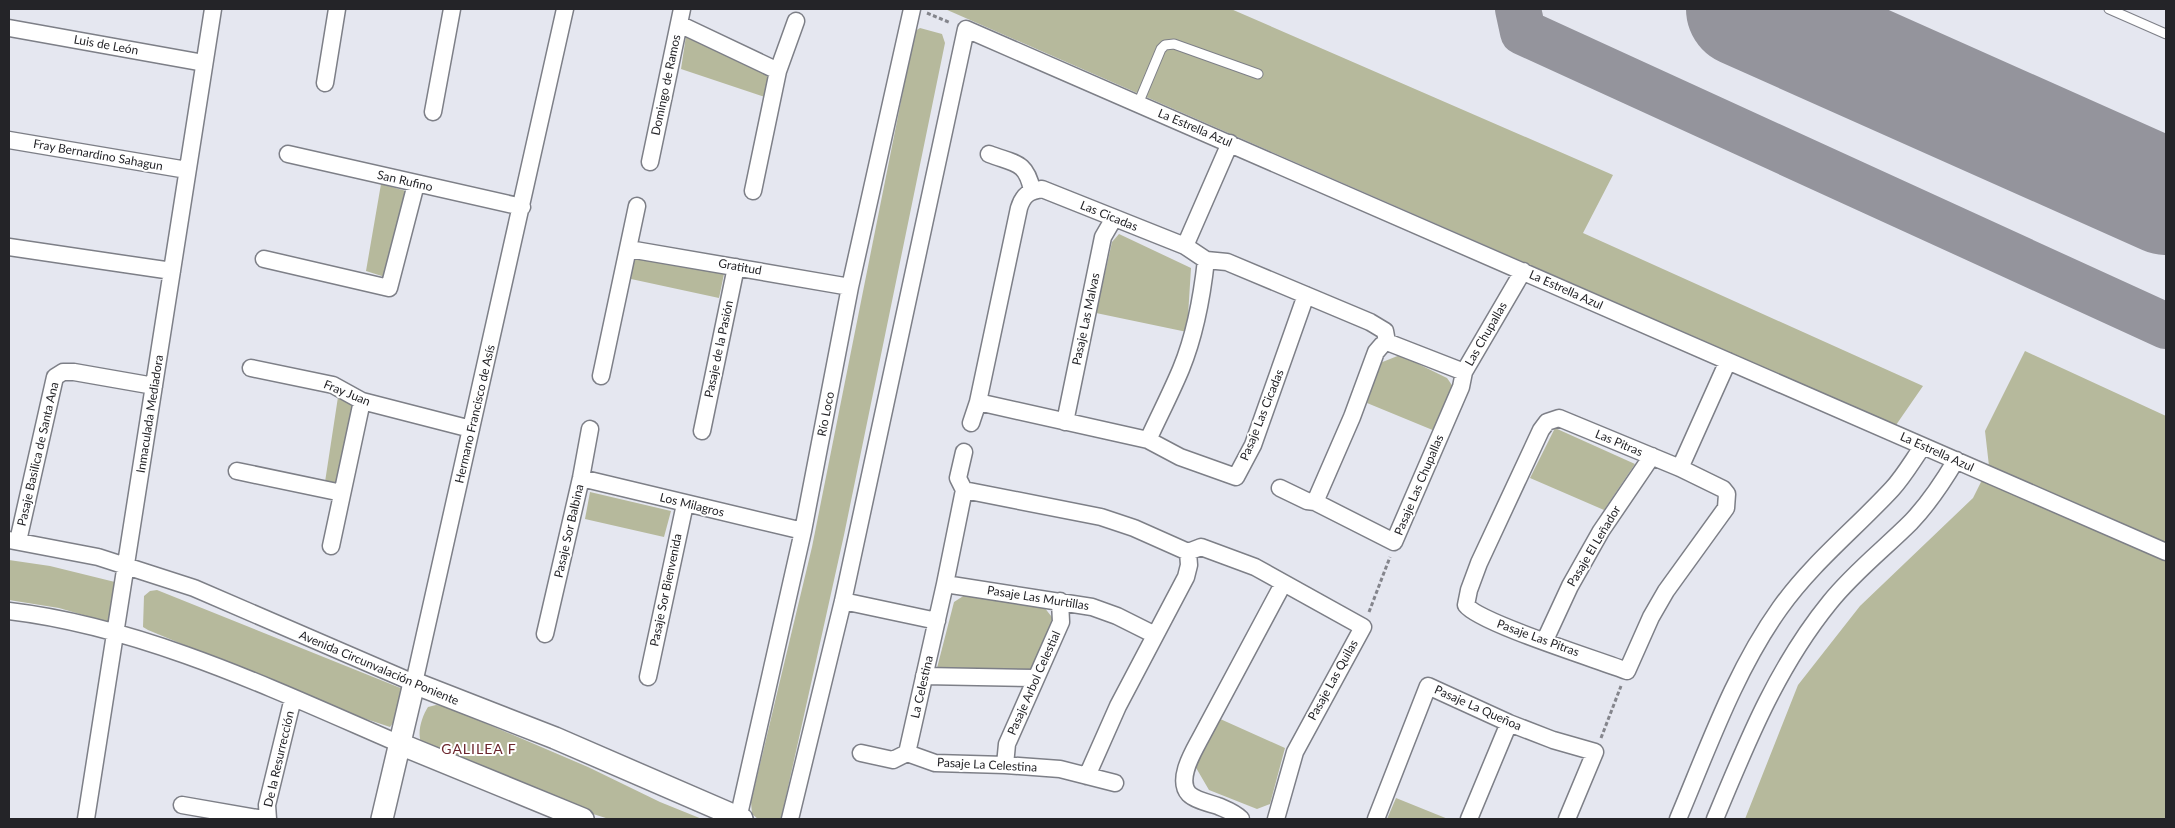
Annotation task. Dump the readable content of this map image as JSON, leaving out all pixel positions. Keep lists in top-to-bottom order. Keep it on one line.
{"streets":{"street":["Luis de León","Domingo de Ramos","La Estrella Azul","Fray Bernardino Sahagun","San Rufino","Las Cicadas","Gratitud","Pasaje Las Malvas","Las Chupallas","Pasaje de la Pasión","Fray Juan","Inmaculada Mediadora","Hermano Francisco de Asís","Río Loco","Pasaje Las Cicadas","Las Pitras","Pasaje Basilica de Santa Ana","Pasaje Las Chupallas","Los Milagros","Pasaje Sor Balbina","Pasaje El Leñador","Pasaje Sor Bienvenida","Pasaje Las Murtillas","Pasaje Las Pitras","Avenida Circunvalación Poniente","Pasaje Las Quilas","Pasaje Arbol Celestial","La Celestina","Pasaje La Queñoa","De la Resurrección","Pasaje La Celestina"]},"crossings":[["Luis de León","Inmaculada Mediadora"],["La Estrella Azul","Las Chupallas"],["Fray Bernardino Sahagun","Inmaculada Mediadora"],["San Rufino","Hermano Francisco de Asís"],["Las Cicadas","Pasaje Las Malvas"],["Gratitud","Pasaje de la Pasión"],["Gratitud","Río Loco"],["Pasaje Las Malvas","Pasaje Las Cicadas"],["Las Chupallas","Pasaje Las Cicadas"],["Las Chupallas","Pasaje Las Chupallas"],["Fray Juan","Hermano Francisco de Asís"],["Inmaculada Mediadora","Pasaje Basilica de Santa Ana"],["Inmaculada Mediadora","Avenida Circunvalación Poniente"],["Hermano Francisco de Asís","Avenida Circunvalación Poniente"],["Río Loco","Los Milagros"],["Río Loco","Avenida Circunvalación Poniente"],["Las Pitras","Pasaje El Leñador"],["Las Pitras","Pasaje Las Pitras"],["Pasaje Basilica de Santa Ana","Avenida Circunvalación Poniente"],["Los Milagros","Pasaje Sor Balbina"],["Los Milagros","Pasaje Sor Bienvenida"],["Pasaje El Leñador","Pasaje Las Pitras"],["Pasaje Las Murtillas","Pasaje Arbol Celestial"],["Pasaje Las Murtillas","La Celestina"],["Pasaje Arbol Celestial","Pasaje La Celestina"],["La Celestina","Pasaje La Celestina"]],"districts":["GALILEA F"]}
